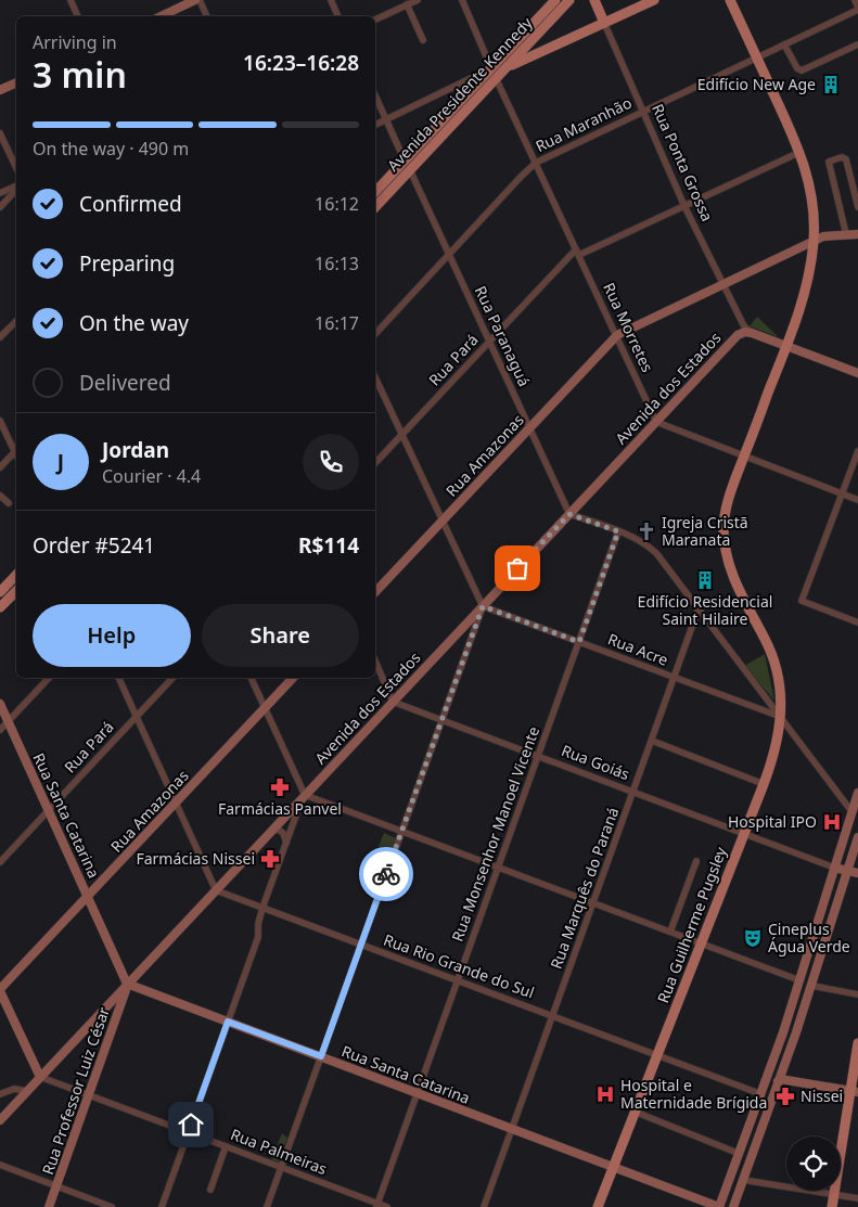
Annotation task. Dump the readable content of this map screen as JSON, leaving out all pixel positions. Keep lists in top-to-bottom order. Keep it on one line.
{"streets":{"main road":["Avenida Presidente Kennedy","Rua Ponta Grossa","Rua Guilherme Pugsley"],"street":["Rua Maranhão","Rua Morretes","Rua Paranaguá","Rua Pará","Avenida dos Estados","Rua Amazonas","Rua Acre","Rua Goiás","Rua Santa Catarina","Rua Monsenhor Manoel Vicente","Rua Marquês do Paraná","Rua Rio Grande do Sul","Rua Professor Luiz César","Rua Palmeiras"]},"crossings":[["Avenida Presidente Kennedy","Rua Ponta Grossa"],["Avenida Presidente Kennedy","Rua Morretes"],["Avenida Presidente Kennedy","Rua Paranaguá"],["Rua Maranhão","Rua Ponta Grossa"],["Rua Maranhão","Rua Morretes"],["Rua Maranhão","Rua Paranaguá"],["Rua Maranhão","Rua Guilherme Pugsley"],["Rua Ponta Grossa","Rua Pará"],["Rua Ponta Grossa","Avenida dos Estados"],["Rua Morretes","Rua Pará"],["Rua Morretes","Avenida dos Estados"],["Rua Morretes","Rua Amazonas"],["Rua Paranaguá","Rua Pará"],["Rua Paranaguá","Avenida dos Estados"],["Rua Paranaguá","Rua Amazonas"],["Rua Pará","Rua Santa Catarina"],["Rua Pará","Rua Guilherme Pugsley"],["Avenida dos Estados","Rua Acre"],["Avenida dos Estados","Rua Goiás"],["Avenida dos Estados","Rua Santa Catarina"],["Avenida dos Estados","Rua Rio Grande do Sul"],["Avenida dos Estados","Rua Professor Luiz César"],["Avenida dos Estados","Rua Palmeiras"],["Rua Amazonas","Rua Santa Catarina"],["Rua Acre","Rua Monsenhor Manoel Vicente"],["Rua Acre","Rua Marquês do Paraná"],["Rua Acre","Rua Guilherme Pugsley"],["Rua Goiás","Rua Monsenhor Manoel Vicente"],["Rua Goiás","Rua Marquês do Paraná"],["Rua Goiás","Rua Guilherme Pugsley"],["Rua Santa Catarina","Rua Monsenhor Manoel Vicente"],["Rua Santa Catarina","Rua Marquês do Paraná"],["Rua Santa Catarina","Rua Guilherme Pugsley"],["Rua Santa Catarina","Rua Professor Luiz César"],["Rua Monsenhor Manoel Vicente","Rua Rio Grande do Sul"],["Rua Monsenhor Manoel Vicente","Rua Palmeiras"],["Rua Marquês do Paraná","Rua Rio Grande do Sul"],["Rua Guilherme Pugsley","Rua Rio Grande do Sul"],["Rua Professor Luiz César","Rua Palmeiras"]],"places":{"building":["Edifício New Age","Edifício Residencial Saint Hilaire"],"church":["Igreja Cristã Maranata"],"pharmacy":["Farmácias Panvel","Farmácias Nissei","Nissei"],"hospital":["Hospital IPO","Hospital e Maternidade Brígida"],"theatre":["Cineplus Água Verde"]},"page":{"heading":["3 min","Arriving in","16:23–16:28"],"panel":["Jordan","Courier · 4.4","Order #5241","R$114"],"bar":"On the way · 490 m","list":[["Confirmed","16:12"],["Preparing","16:13"],["On the way","16:17"],"Delivered"],"round":"J","buttons":["Help","Share"]}}
